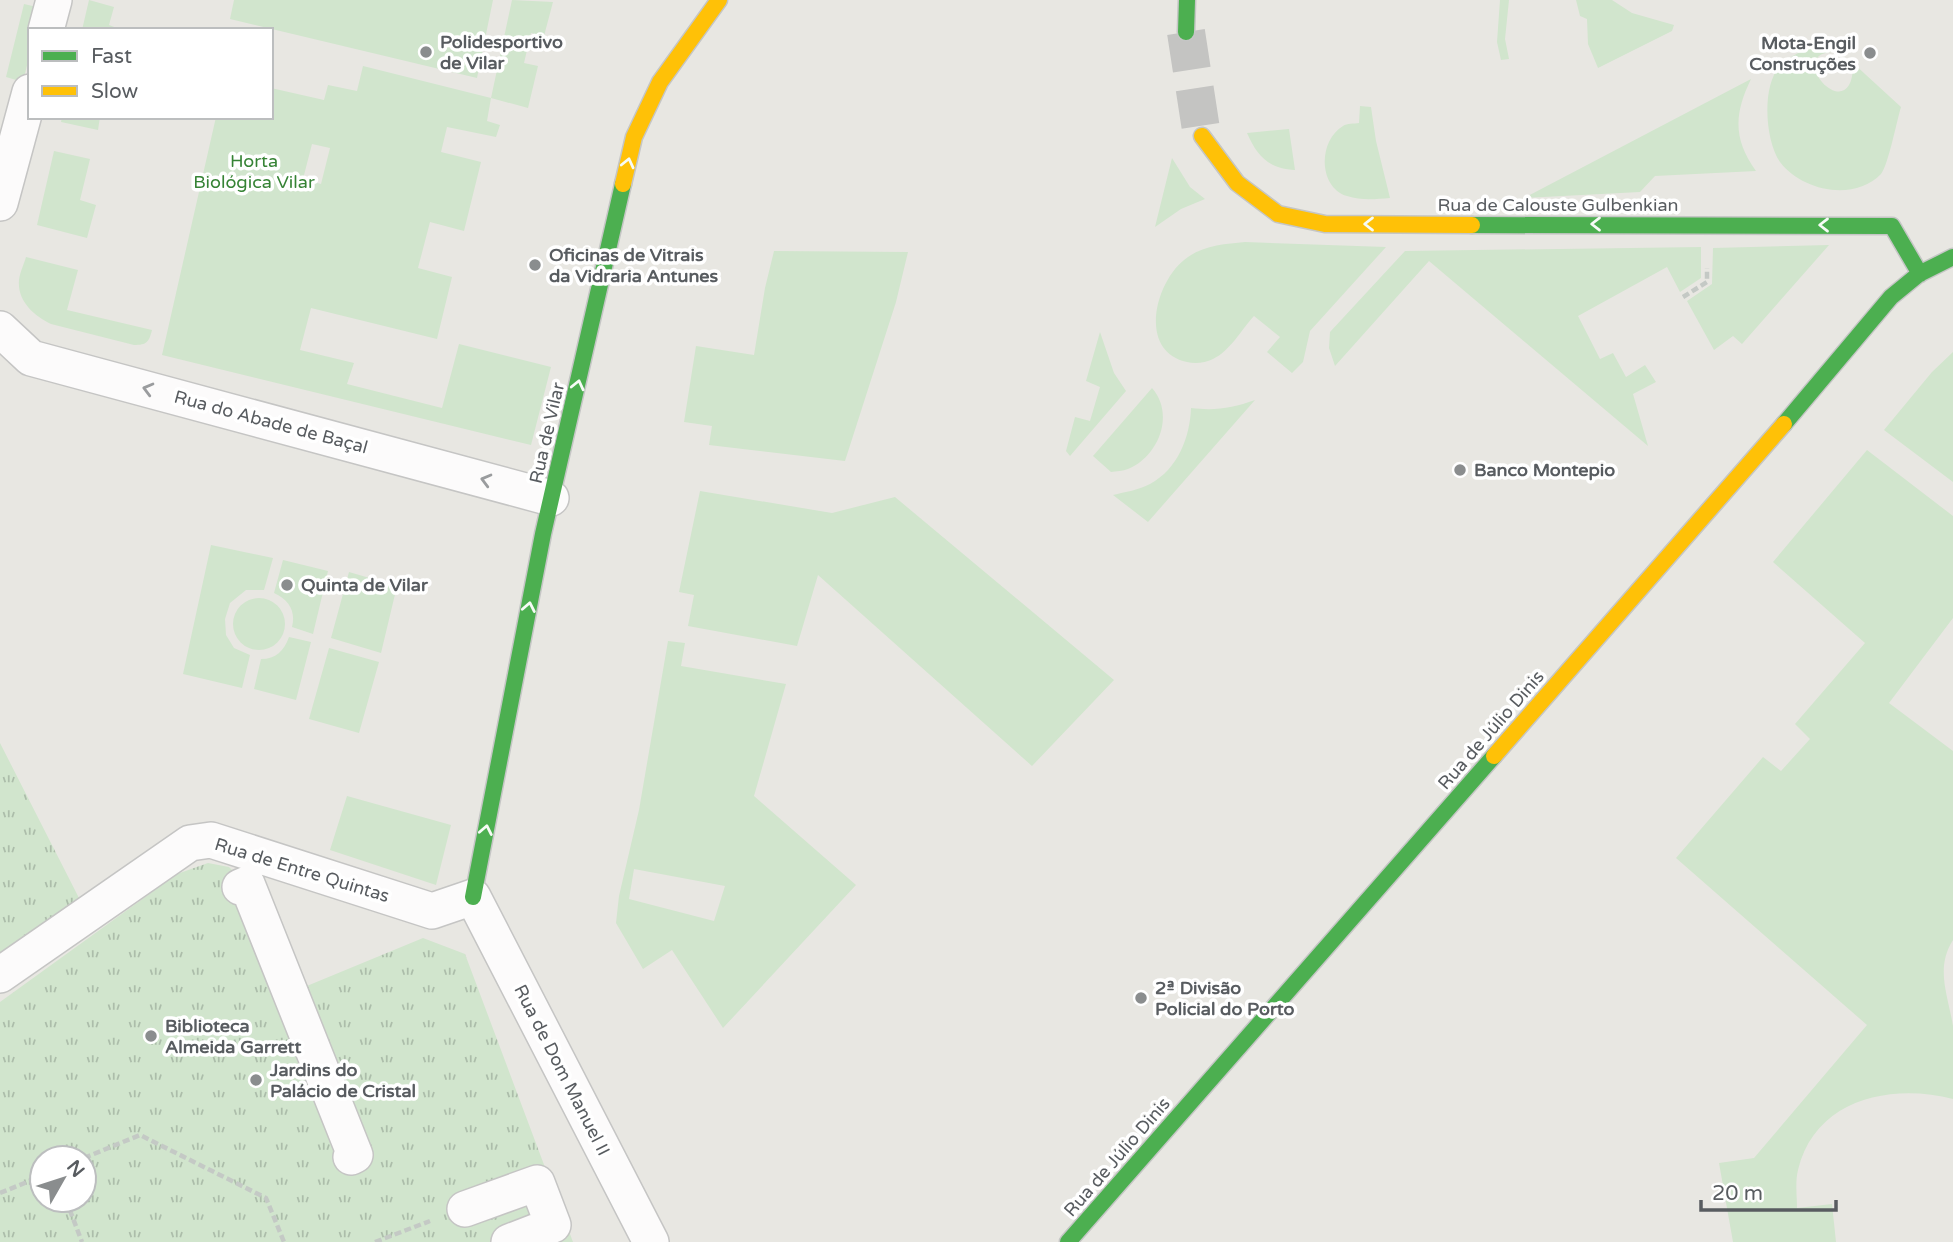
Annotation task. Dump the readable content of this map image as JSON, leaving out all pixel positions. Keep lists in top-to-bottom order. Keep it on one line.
{"streets":{"street":["Rua de Calouste Gulbenkian","Rua do Abade de Baçal","Rua de Vilar","Rua de Júlio Dinis","Rua de Entre Quintas","Rua de Dom Manuel II"]},"crossings":[["Rua de Calouste Gulbenkian","Rua de Júlio Dinis"],["Rua do Abade de Baçal","Rua de Vilar"],["Rua de Vilar","Rua de Entre Quintas"],["Rua de Vilar","Rua de Dom Manuel II"],["Rua de Entre Quintas","Rua de Dom Manuel II"]],"one_way":["Rua de Calouste Gulbenkian","Rua do Abade de Baçal","Rua de Vilar"],"parks":["Horta Biológica Vilar"],"places":["Polidesportivo de Vilar","Mota-Engil Construções","Oficinas de Vitrais da Vidraria Antunes","Banco Montepio","Quinta de Vilar","2ª Divisão Policial do Porto","Biblioteca Almeida Garrett","Jardins do Palácio de Cristal"],"legend":["Fast","Slow"],"scale_bar":"20 m","north":"top right"}
